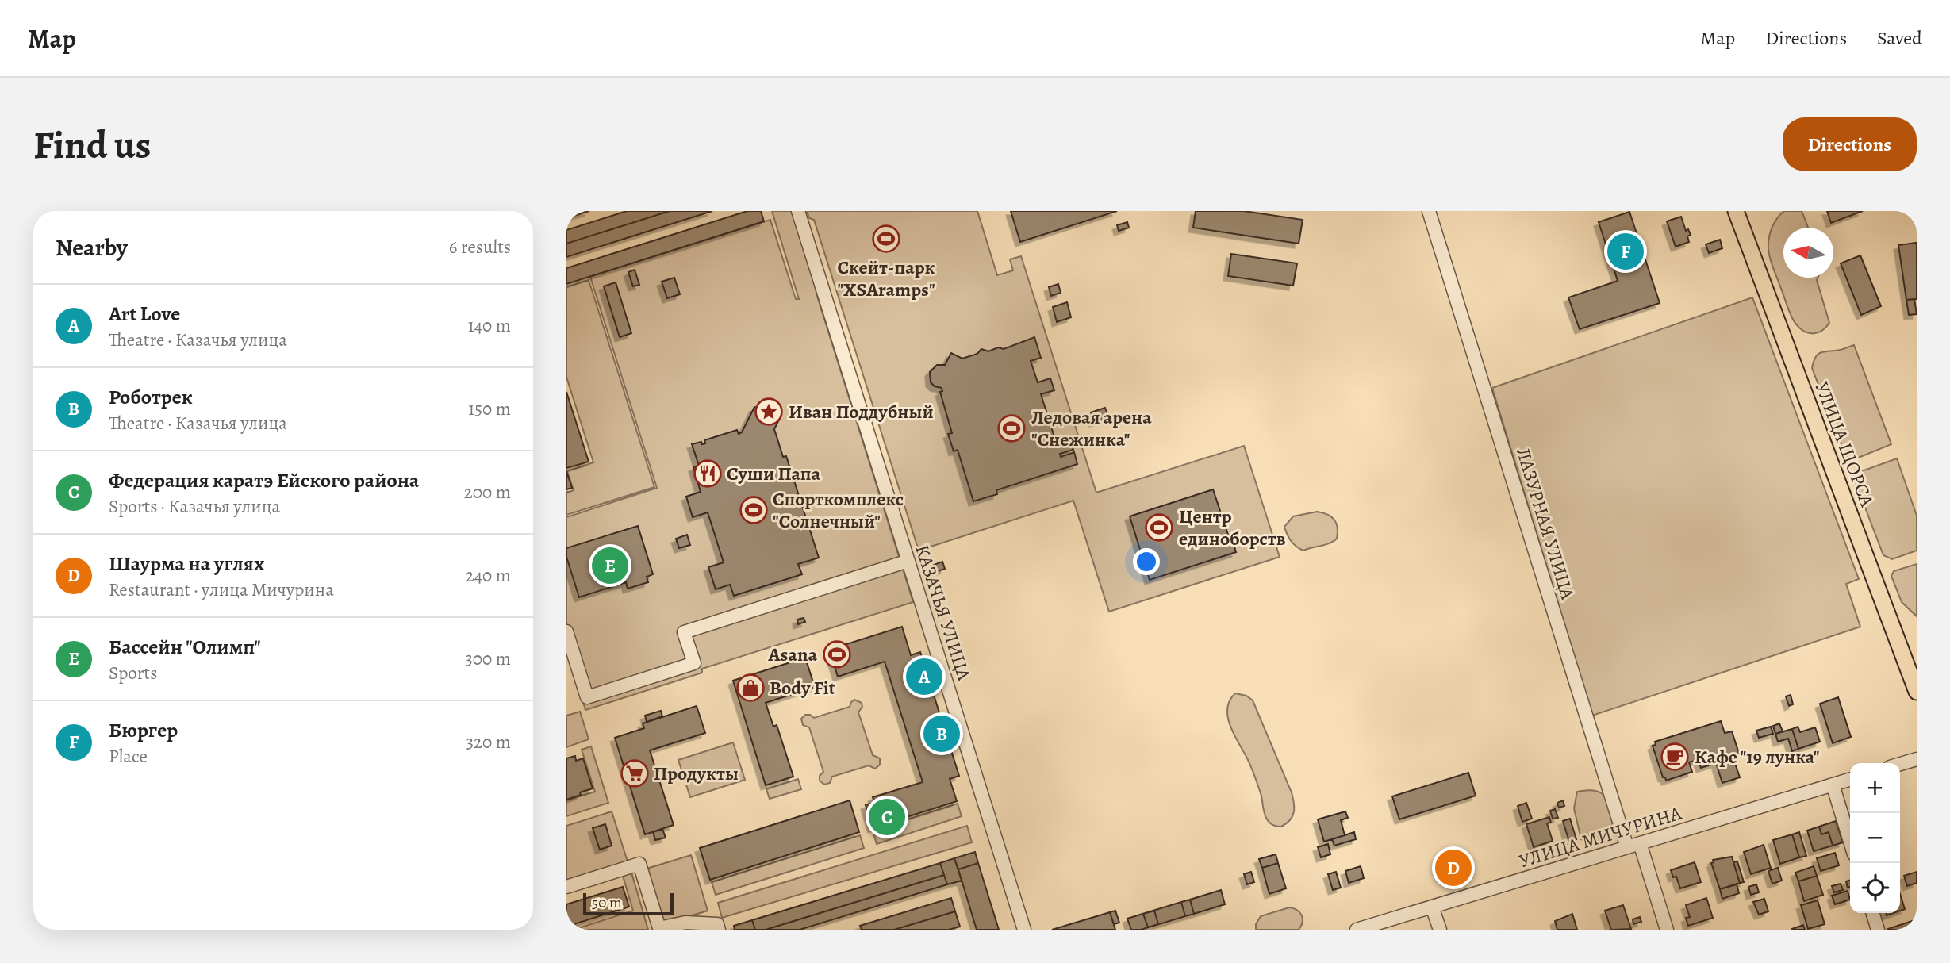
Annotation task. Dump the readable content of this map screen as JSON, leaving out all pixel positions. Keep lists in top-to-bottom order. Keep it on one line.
{"streets":{"main road":["УЛИЦА ЩОРСА"],"street":["ЛАЗУРНАЯ УЛИЦА","КАЗАЧЬЯ УЛИЦА","УЛИЦА МИЧУРИНА"]},"crossings":[["ЛАЗУРНАЯ УЛИЦА","УЛИЦА МИЧУРИНА"]],"places":{"sports":["Скейт-парк \"XSAramps\"","Ледовая арена \"Снежинка\"","Спорткомплекс \"Солнечный\"","Центр единоборств","Asana"],"place":["Иван Поддубный"],"restaurant":["Суши Папа"],"shop":["Body Fit"],"cafe":["Кафе \"19 лунка\""],"supermarket":["Продукты"]},"scale_bar":"50 m","north":"left","page":{"header":"Map","nav":["Map","Directions","Saved"],"buttons":"Directions","title":"Find us","heading":["Nearby","6 results"],"pins":["F","E","A","B","C","D"],"list":[{"mark":"A","name":"Art Love","note":"Theatre · Казачья улица","value":"140 m"},{"mark":"B","name":"Роботрек","note":"Theatre · Казачья улица","value":"150 m"},{"mark":"C","name":"Федерация каратэ Ейского района","note":"Sports · Казачья улица","value":"200 m"},{"mark":"D","name":"Шаурма на углях","note":"Restaurant · улица Мичурина","value":"240 m"},{"mark":"E","name":"Бассейн \"Олимп\"","note":"Sports","value":"300 m"},{"mark":"F","name":"Бюргер","note":"Place","value":"320 m"}],"map_buttons":["+","−"],"scale":"50 m"}}
